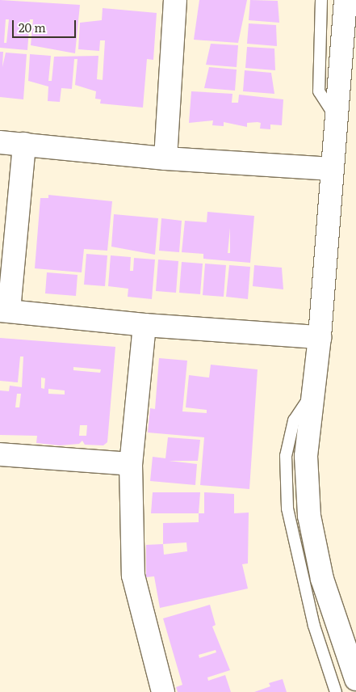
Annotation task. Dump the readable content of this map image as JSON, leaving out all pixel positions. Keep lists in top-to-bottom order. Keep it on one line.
{"scale_bar":"20 m"}
